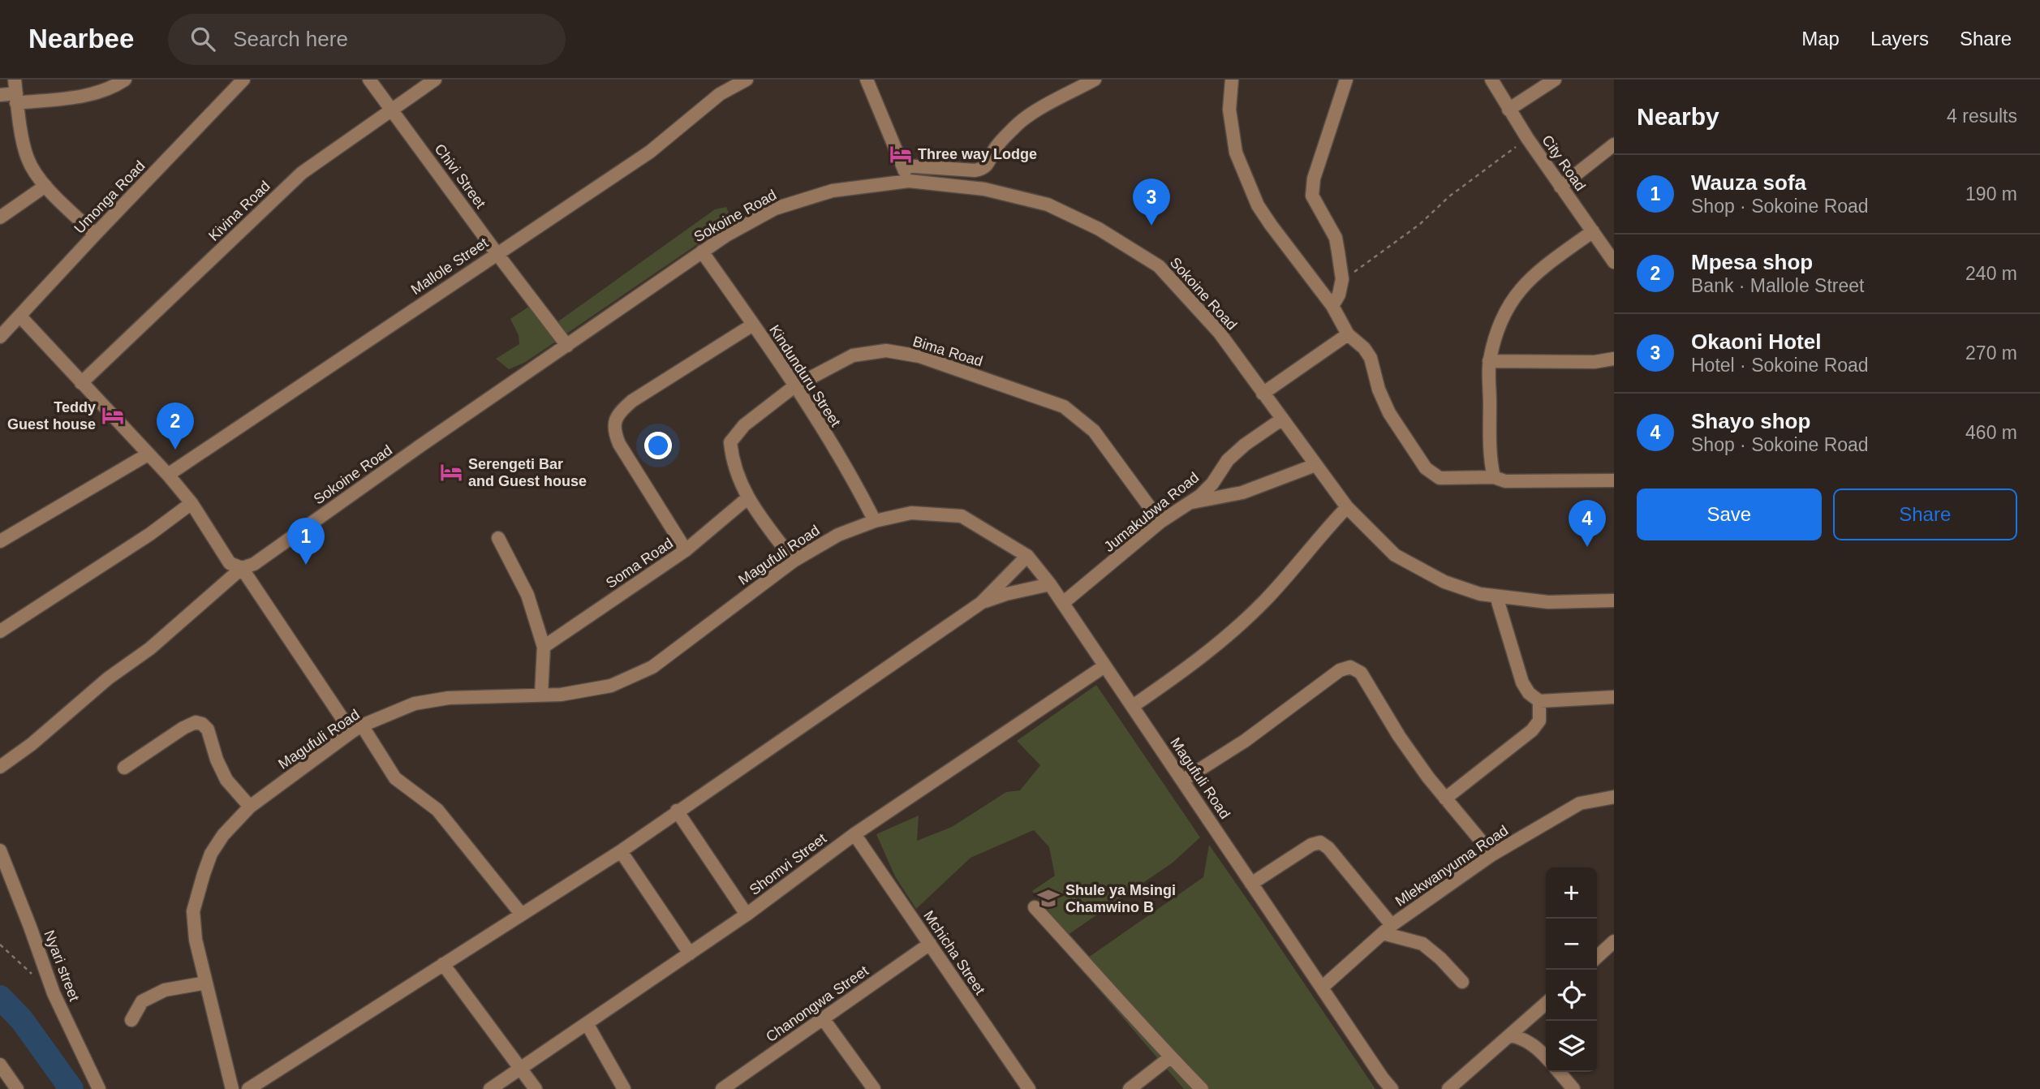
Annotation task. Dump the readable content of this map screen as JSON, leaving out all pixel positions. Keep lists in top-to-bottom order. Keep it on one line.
{"streets":{"street":["City Road","Chivi Street","Umonga Road","Kivina Road","Sokoine Road","Mallole Street","Bima Road","Kindunduru Street","Jumakubwa Road","Magufuli Road","Soma Road","Shomvi Street","Mlekwanyuma Road","Mchicha Street","Nyari street","Chanongwa Street"]},"crossings":[["Chivi Street","Kivina Road"],["Chivi Street","Sokoine Road"],["Chivi Street","Mallole Street"],["Sokoine Road","Kindunduru Street"],["Sokoine Road","Jumakubwa Road"],["Bima Road","Kindunduru Street"],["Bima Road","Jumakubwa Road"],["Bima Road","Magufuli Road"],["Bima Road","Soma Road"],["Kindunduru Street","Magufuli Road"],["Jumakubwa Road","Magufuli Road"],["Magufuli Road","Shomvi Street"],["Magufuli Road","Mlekwanyuma Road"],["Shomvi Street","Mchicha Street"],["Mchicha Street","Chanongwa Street"]],"places":{"hotel":["Three way Lodge","Teddy Guest house","Serengeti Bar and Guest house"],"school or university":["Shule ya Msingi Chamwino B"]},"page":{"header":"Nearbee","search":"Search here","nav":["Map","Layers","Share"],"heading":["Nearby","4 results"],"list":[{"mark":"1","name":"Wauza sofa","note":"Shop · Sokoine Road","value":"190 m"},{"mark":"2","name":"Mpesa shop","note":"Bank · Mallole Street","value":"240 m"},{"mark":"3","name":"Okaoni Hotel","note":"Hotel · Sokoine Road","value":"270 m"},{"mark":"4","name":"Shayo shop","note":"Shop · Sokoine Road","value":"460 m"}],"pins":["3","2","4","1"],"buttons":["Save","Share"],"map_buttons":["+","−"]}}
